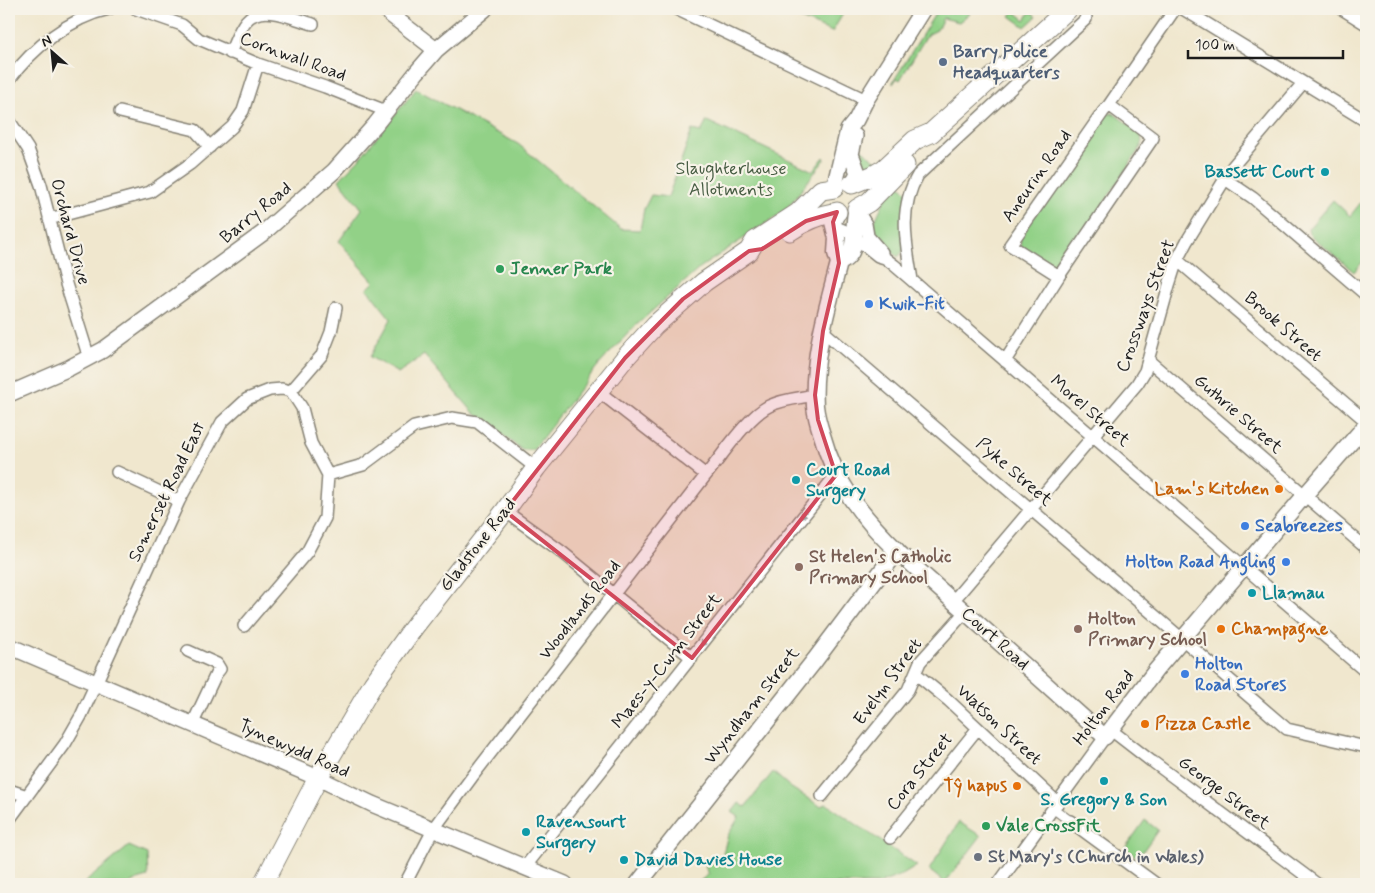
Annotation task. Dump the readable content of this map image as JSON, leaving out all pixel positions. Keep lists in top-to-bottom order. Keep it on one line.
{"streets":{"main road":["Gladstone Road","Court Road","Wyndham Street"],"street":["Cornwall Road","Aneurin Road","Barry Road","Orchard Drive","Crossways Street","Brook Street","Morel Street","Guthrie Street","Pyke Street","Somerset Road East","Woodlands Road","Maes-y-Cwm Street","Evelyn Street","Holton Road","Watson Street","Tynewydd Road","Cora Street","George Street"]},"crossings":[["Cornwall Road","Barry Road"],["Barry Road","Orchard Drive"],["Crossways Street","Brook Street"],["Crossways Street","Morel Street"],["Crossways Street","Guthrie Street"],["Crossways Street","Pyke Street"],["Crossways Street","Court Road"],["Morel Street","Gladstone Road"],["Morel Street","Court Road"],["Morel Street","Holton Road"],["Guthrie Street","Holton Road"],["Pyke Street","Court Road"],["Pyke Street","Holton Road"],["Somerset Road East","Tynewydd Road"],["Gladstone Road","Court Road"],["Gladstone Road","Tynewydd Road"],["Woodlands Road","Court Road"],["Woodlands Road","Tynewydd Road"],["Court Road","Maes-y-Cwm Street"],["Court Road","Evelyn Street"],["Court Road","Wyndham Street"],["Court Road","Holton Road"],["Court Road","George Street"],["Maes-y-Cwm Street","Tynewydd Road"],["Evelyn Street","Watson Street"],["Holton Road","Watson Street"],["Holton Road","George Street"],["Watson Street","Cora Street"]],"one_way":["Maes-y-Cwm Street"],"parks":["Slaughterhouse Allotments"],"places":["Barry Police Headquarters","Bassett Court","Jenner Park","Kwik-Fit","Court Road Surgery","Lam's Kitchen","Seabreezes","Holton Road Angling","St Helen's Catholic Primary School","Llamau","Holton Primary School","Champagne","Holton Road Stores","Pizza Castle","S. Gregory & Son","Tŷ hapus","Vale CrossFit","Ravensourt Surgery","St Mary's (Church in Wales)","David Davies House"],"scale_bar":"100 m","north":"top left"}
